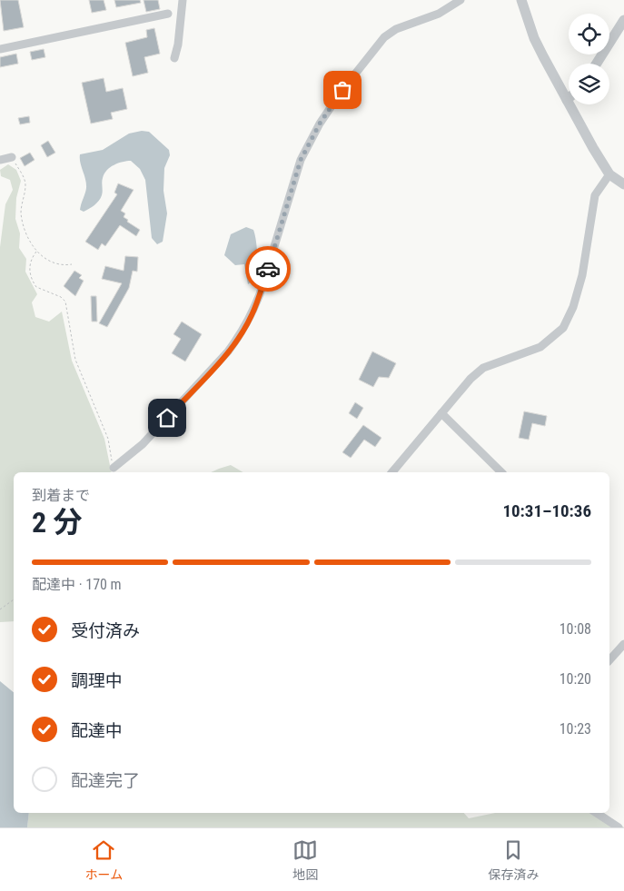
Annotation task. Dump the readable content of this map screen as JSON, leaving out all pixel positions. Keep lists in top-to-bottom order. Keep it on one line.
{"page":{"heading":["2 分","到着まで","10:31–10:36"],"bar":"配達中 · 170 m","list":[["受付済み","10:08"],["調理中","10:20"],["配達中","10:23"],"配達完了"],"tabs":["ホーム","地図","保存済み"]}}
